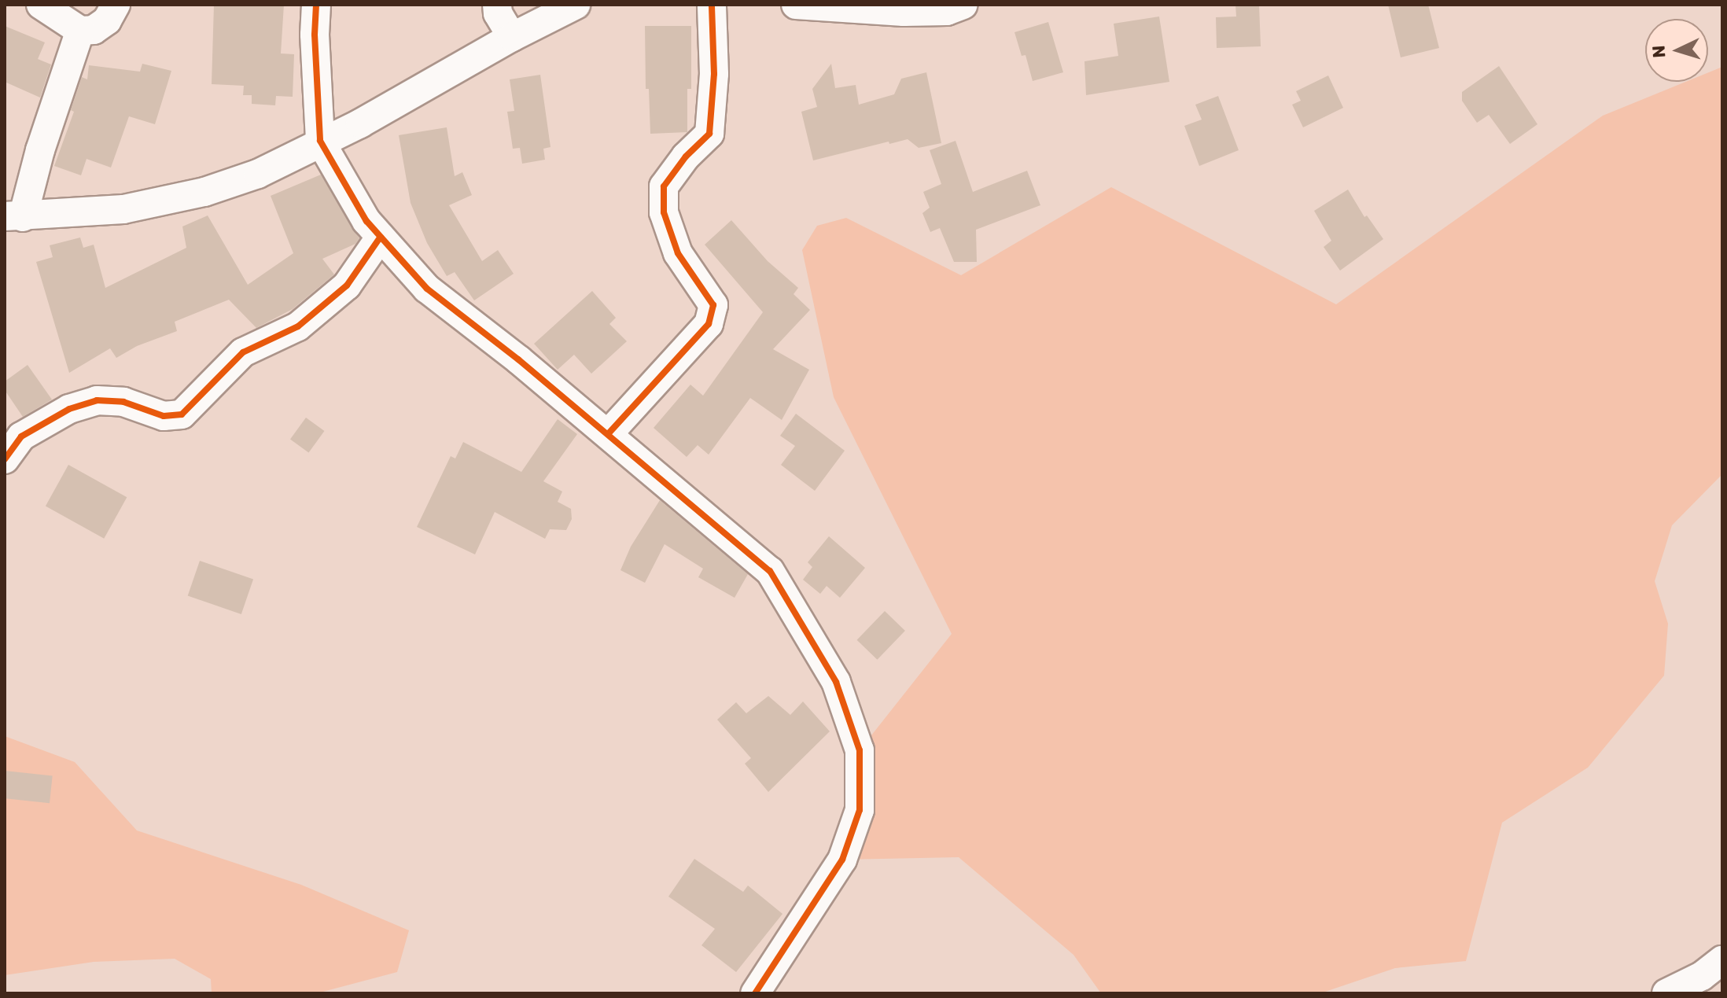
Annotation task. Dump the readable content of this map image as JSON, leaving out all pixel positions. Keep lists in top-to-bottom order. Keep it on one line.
{"north":"left"}
